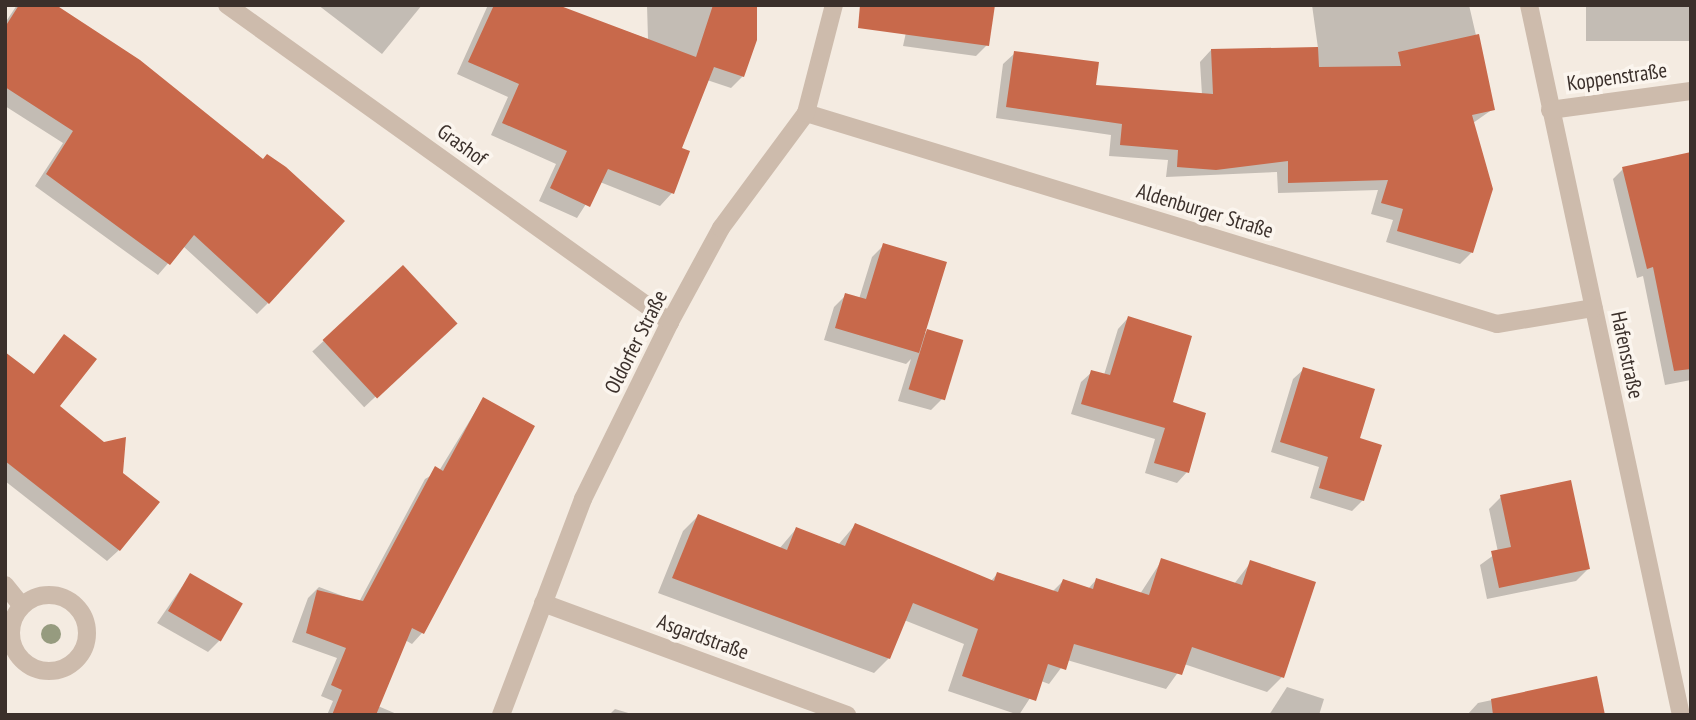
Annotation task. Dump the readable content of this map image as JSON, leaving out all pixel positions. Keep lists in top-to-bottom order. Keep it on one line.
{"streets":{"street":["Koppenstraße","Grashof","Aldenburger Straße","Oldorfer Straße","Hafenstraße","Asgardstraße"]},"crossings":[["Koppenstraße","Hafenstraße"],["Grashof","Oldorfer Straße"],["Aldenburger Straße","Oldorfer Straße"],["Aldenburger Straße","Hafenstraße"],["Oldorfer Straße","Asgardstraße"]]}
